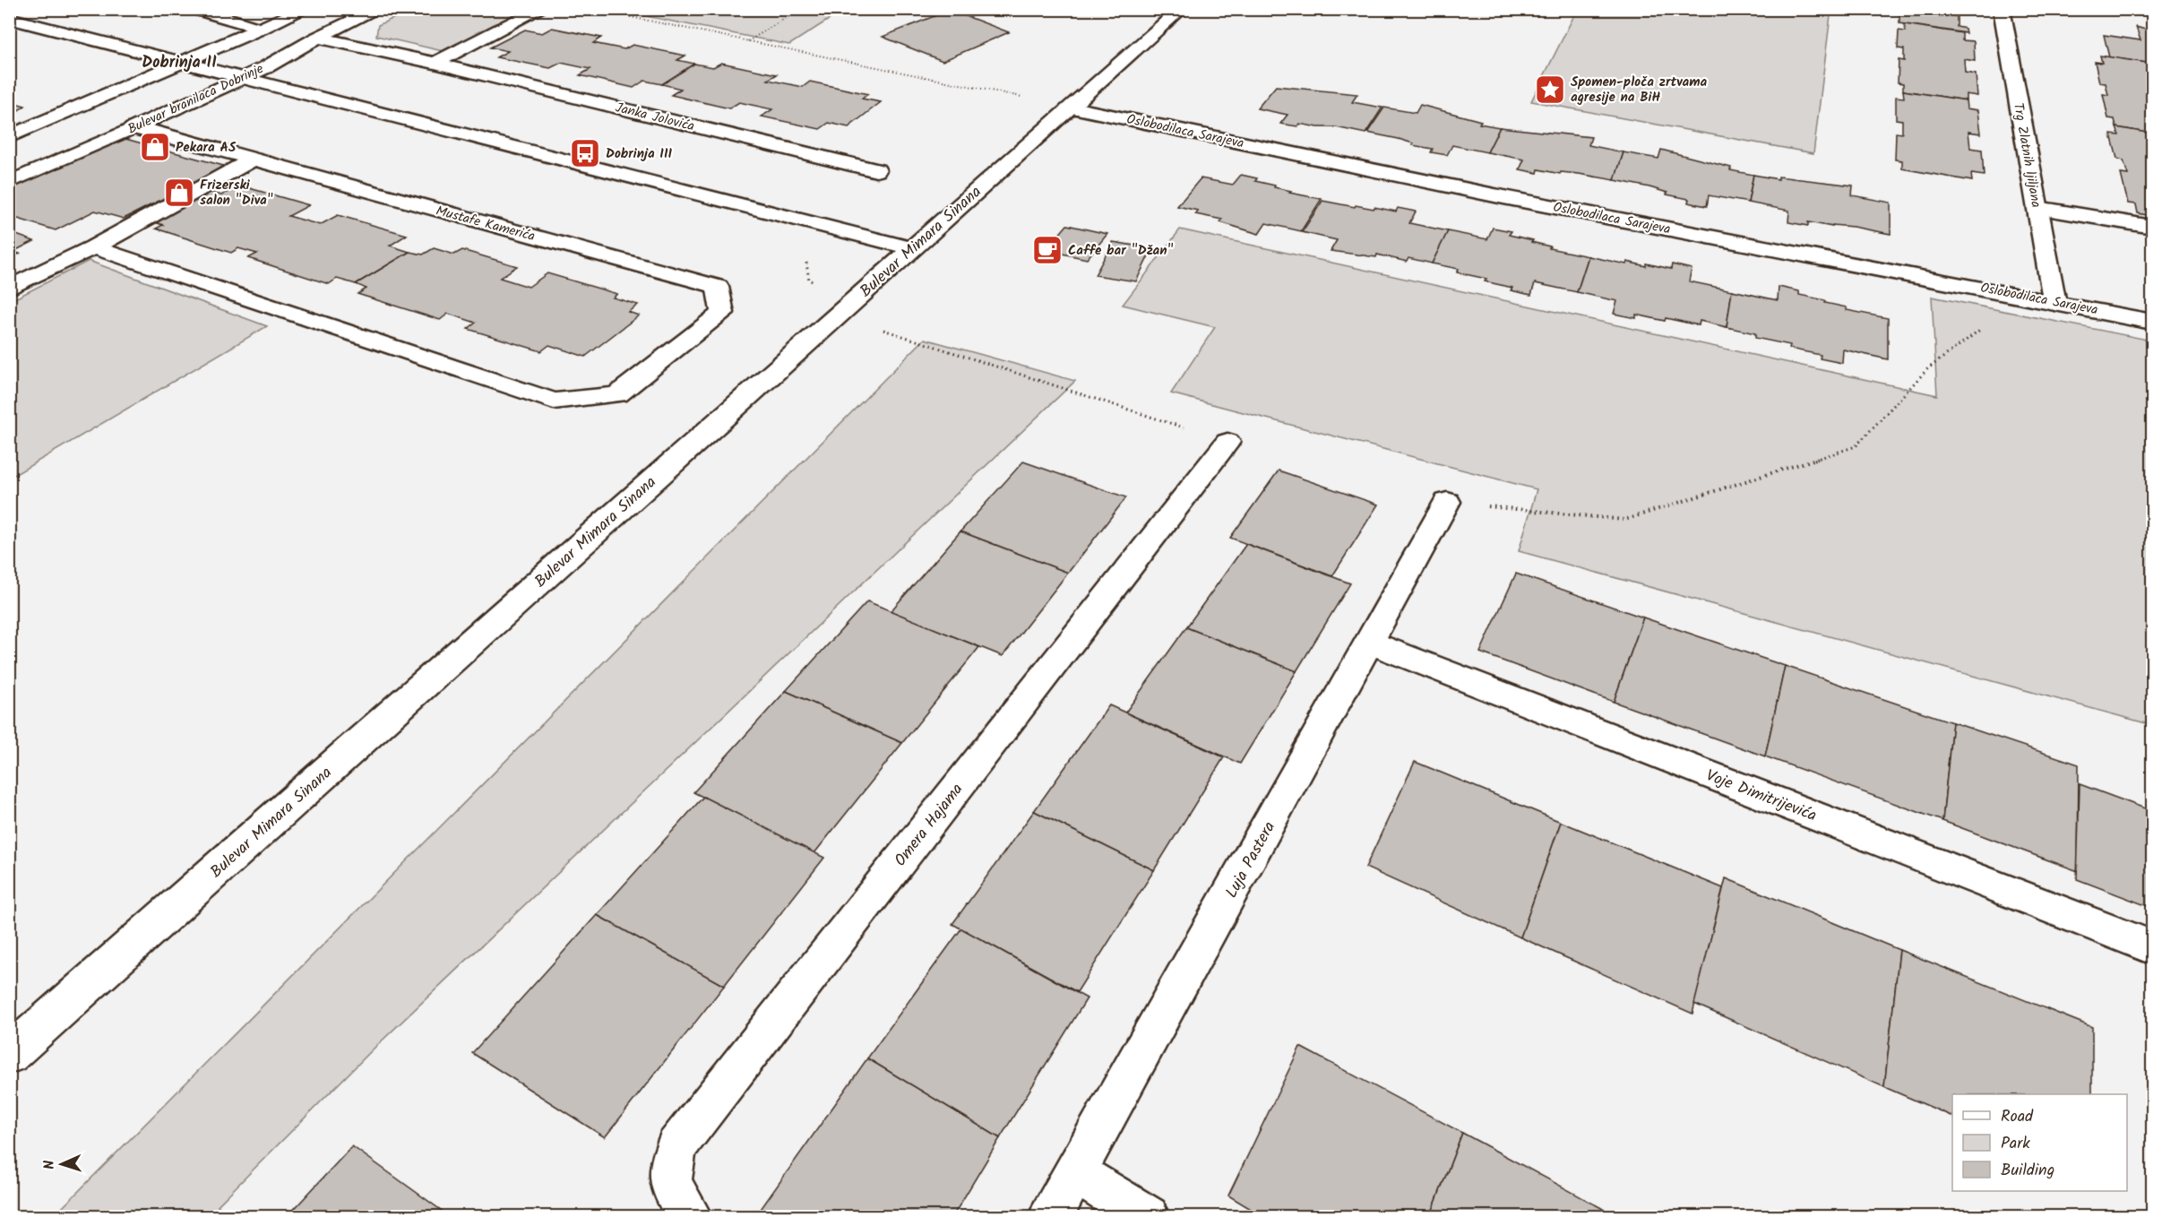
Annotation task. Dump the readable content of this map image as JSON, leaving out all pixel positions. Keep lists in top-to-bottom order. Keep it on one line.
{"streets":{"street":["Bulevar branilaca Dobrinje","Janka Jolovića","Oslobodilaca Sarajeva","Trg Zlatnih ljiljana","Mustafe Kamerića","Bulevar Mimara Sinana","Voje Dimitrijevića","Omera Hajama","Luja Pastera"]},"crossings":[["Bulevar branilaca Dobrinje","Janka Jolovića"],["Bulevar branilaca Dobrinje","Mustafe Kamerića"],["Oslobodilaca Sarajeva","Trg Zlatnih ljiljana"],["Oslobodilaca Sarajeva","Bulevar Mimara Sinana"],["Voje Dimitrijevića","Luja Pastera"]],"districts":["Dobrinja II"],"places":{"place":["Spomen-ploča zrtvama agresije na BiH"],"shop":["Pekara AS","Frizerski salon \"Diva\""],"bus stop":["Dobrinja III"],"cafe":["Caffe bar \"Džan\""]},"legend":["Road","Park","Building"],"north":"left"}
